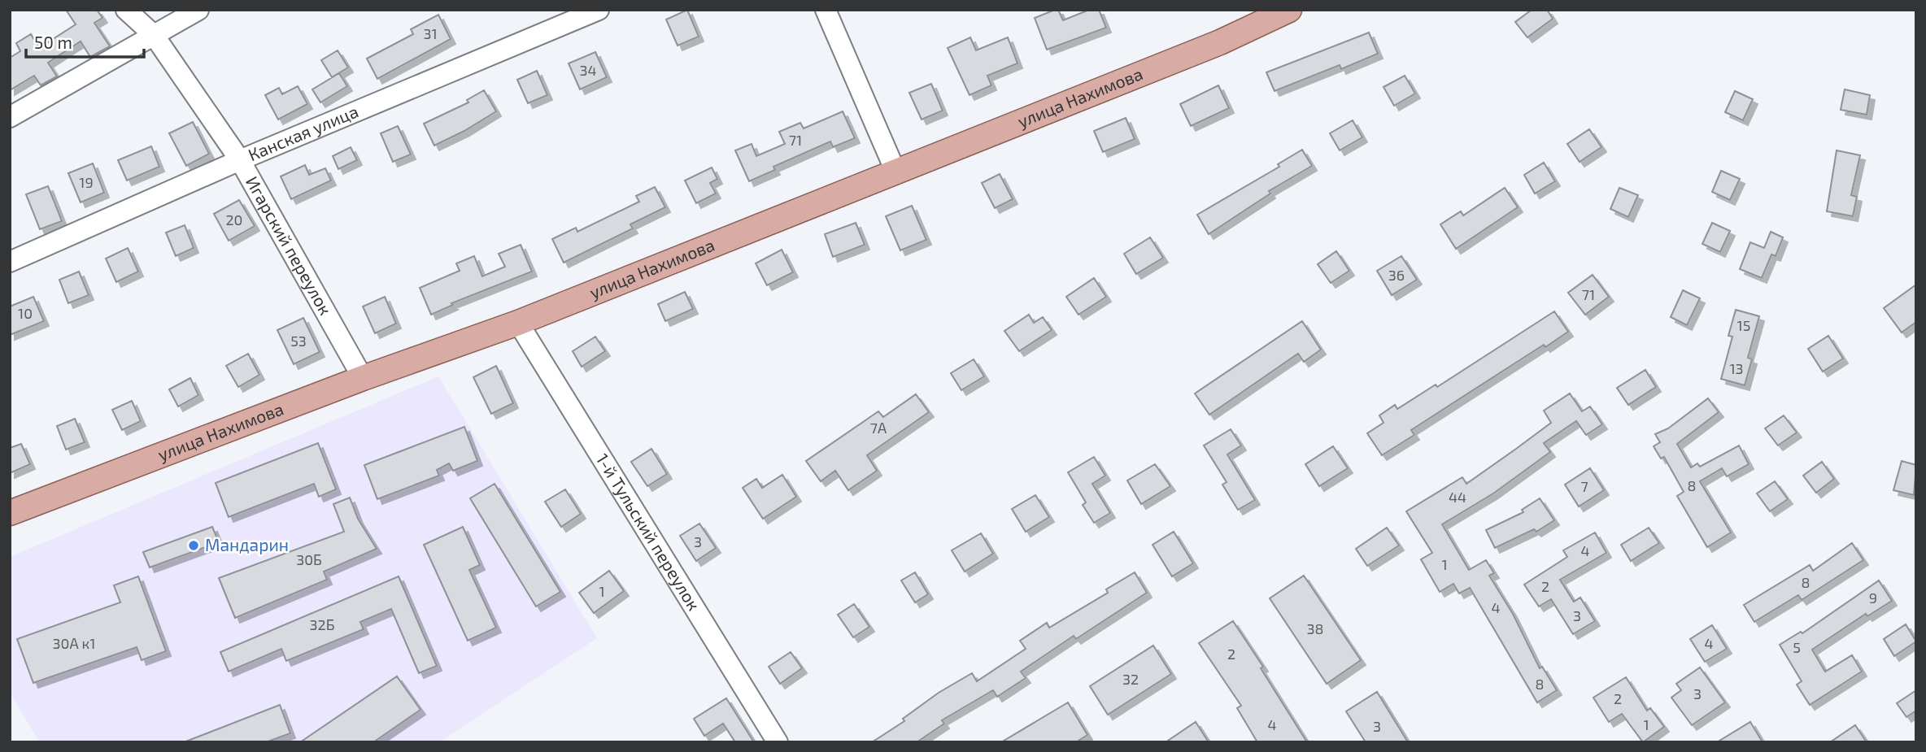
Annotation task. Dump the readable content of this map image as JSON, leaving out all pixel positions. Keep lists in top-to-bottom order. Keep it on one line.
{"streets":{"main road":["улица Нахимова"],"street":["Канская улица","Игарский переулок","1-й Тульский переулок"]},"crossings":[["улица Нахимова","Игарский переулок"],["улица Нахимова","1-й Тульский переулок"],["Канская улица","Игарский переулок"]],"places":["Мандарин"],"house_numbers":["31","34","71","19","20","36","71","10","15","53","13","7А","8","7","44","3","4","30Б","1","8","2","1","9","4","3","32Б","38","30А к1","4","5","2","32","8","3","2","4","1","3"],"scale_bar":"50 m"}
